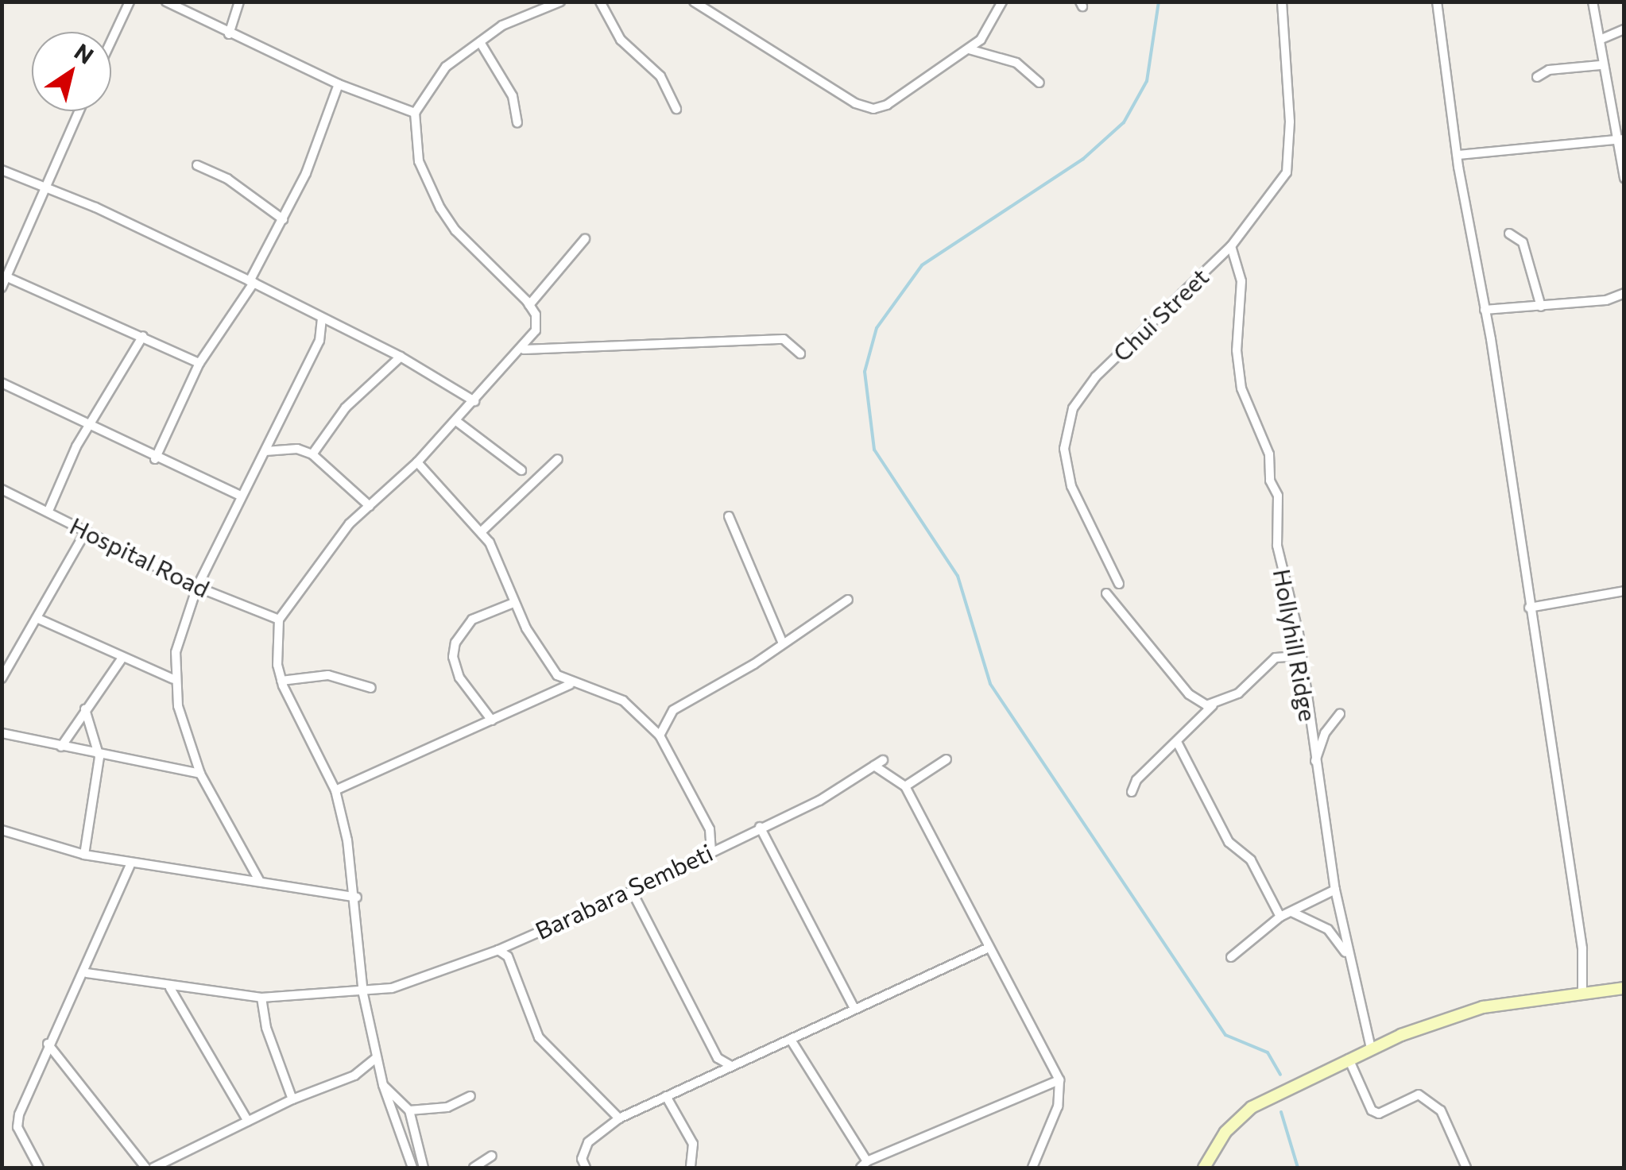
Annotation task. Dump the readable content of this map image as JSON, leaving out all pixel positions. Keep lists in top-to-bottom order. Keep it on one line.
{"streets":{"street":["Chui Street","Hospital Road","Hollyhill Ridge","Barabara Sembeti"]},"crossings":[["Chui Street","Hollyhill Ridge"]],"north":"top right"}
